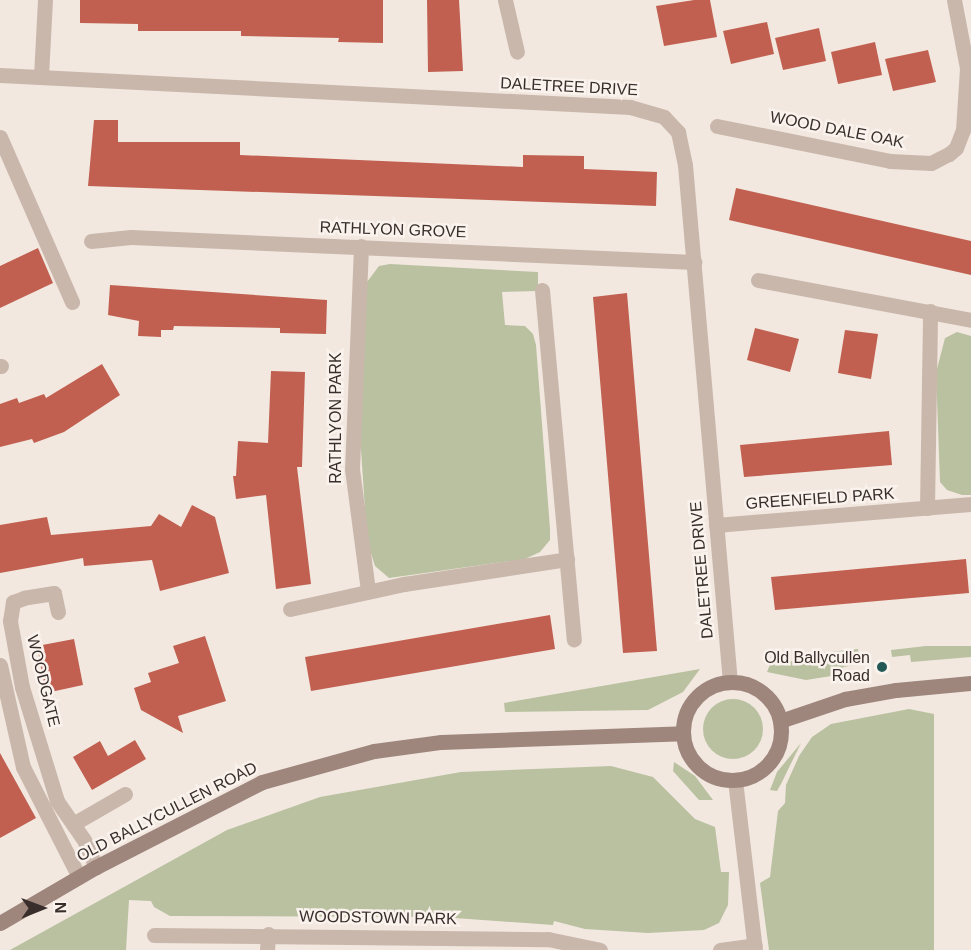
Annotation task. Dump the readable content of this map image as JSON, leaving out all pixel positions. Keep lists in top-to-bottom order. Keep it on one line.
{"streets":{"street":["DALETREE DRIVE","WOOD DALE OAK","RATHLYON GROVE","RATHLYON PARK","GREENFIELD PARK","WOODGATE","OLD BALLYCULLEN ROAD","WOODSTOWN PARK"]},"crossings":[["DALETREE DRIVE","RATHLYON GROVE"],["DALETREE DRIVE","GREENFIELD PARK"],["DALETREE DRIVE","OLD BALLYCULLEN ROAD"],["RATHLYON GROVE","RATHLYON PARK"],["WOODGATE","OLD BALLYCULLEN ROAD"]],"places":["Old Ballycullen Road"],"north":"right"}
